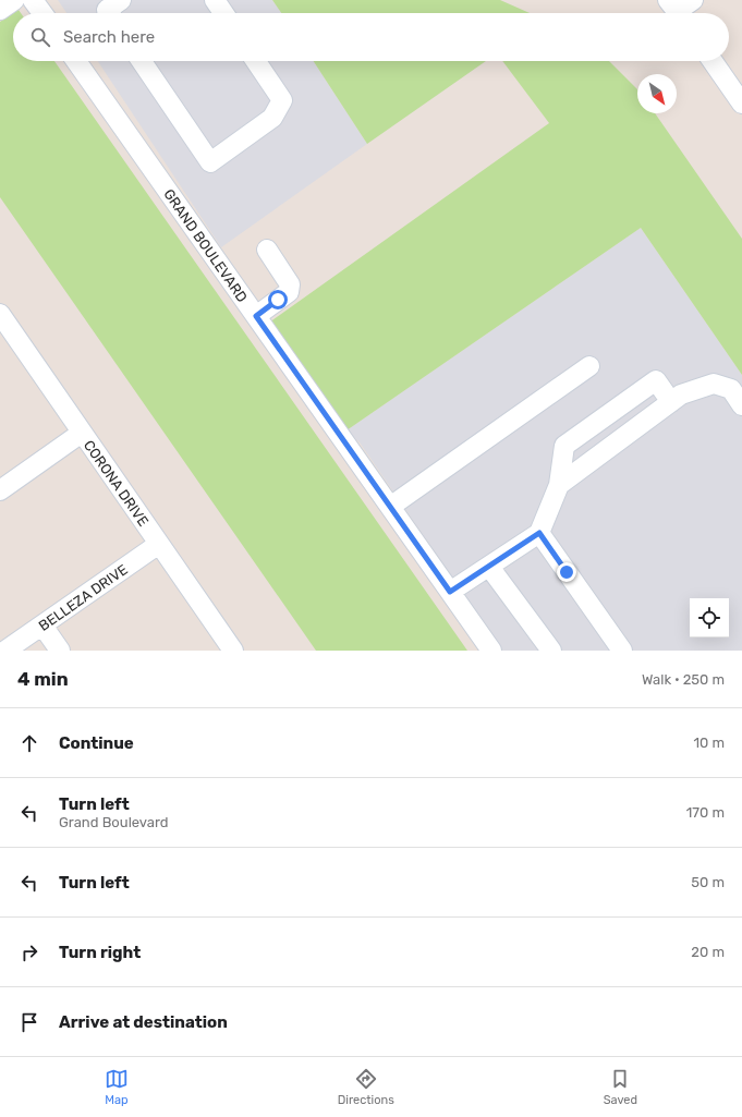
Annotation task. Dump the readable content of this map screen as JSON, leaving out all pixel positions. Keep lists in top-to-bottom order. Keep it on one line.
{"streets":{"street":["GRAND BOULEVARD","CORONA DRIVE","BELLEZA DRIVE"]},"crossings":[["CORONA DRIVE","BELLEZA DRIVE"]],"north":"bottom right","page":{"search":"Search here","heading":["4 min","Walk · 250 m"],"list":[["Continue","10 m"],["Turn left","Grand Boulevard","170 m"],["Turn left","50 m"],["Turn right","20 m"],"Arrive at destination"],"nav":["Map","Directions","Saved"]}}
